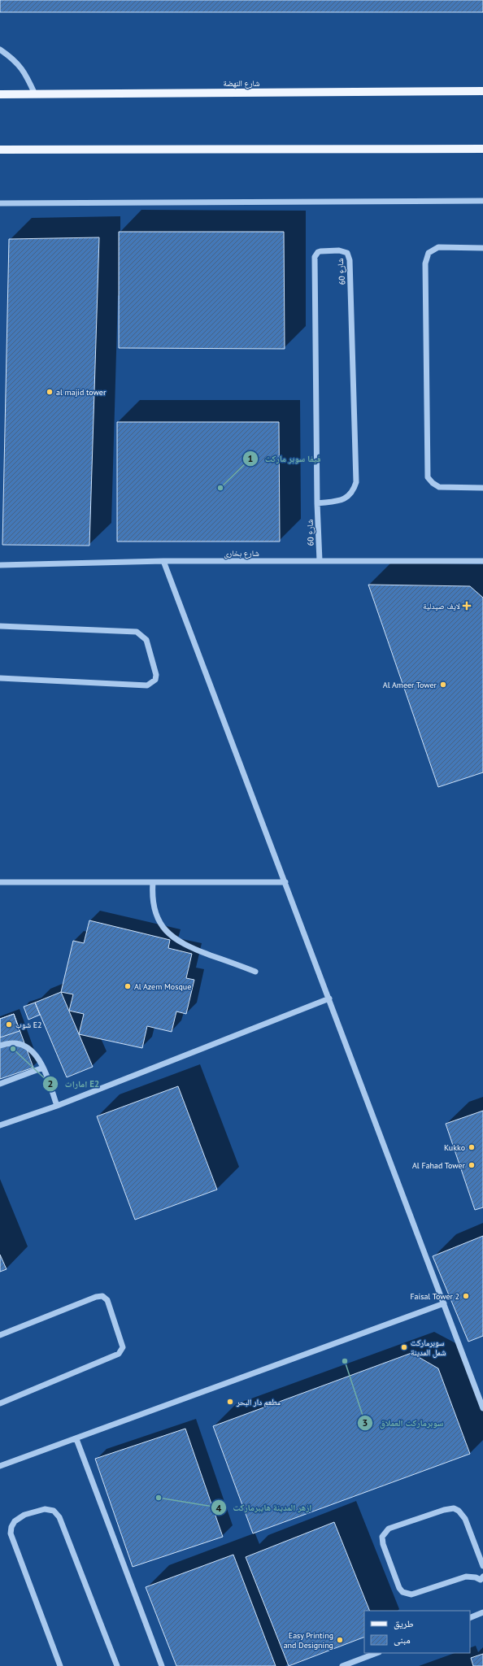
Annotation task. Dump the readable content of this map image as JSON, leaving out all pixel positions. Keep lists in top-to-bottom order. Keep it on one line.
{"streets":{"main road":["شارع النهضة"],"street":["شارع 60","شارع بخارى"]},"crossings":[["شارع 60","شارع بخارى"]],"places":{"other":["al majid tower","فيفا سوبر ماركت","Al Ameer Tower","Al Azem Mosque","شوب E2","امارات E2","Kukko","Al Fahad Tower","Faisal Tower 2","سوبرماركت شمل المدينة","سوبرماركت العملاق","مطعم دار البحر","ازهر المدينة هايبرماركت","Easy Printing and Designing"],"health":["لايف صيدلية"]},"legend":["طريق","مبنى"]}
